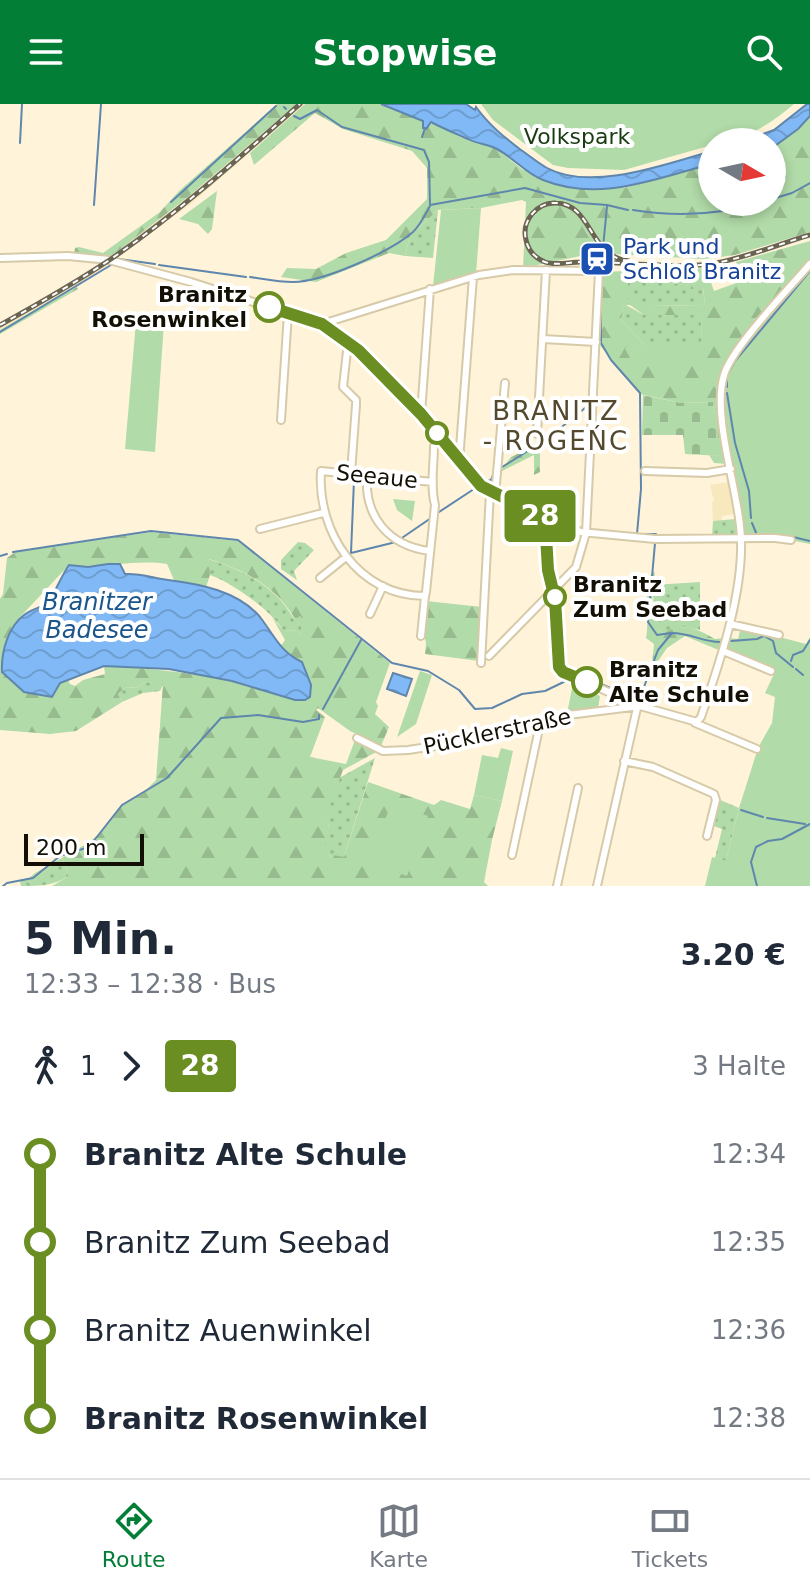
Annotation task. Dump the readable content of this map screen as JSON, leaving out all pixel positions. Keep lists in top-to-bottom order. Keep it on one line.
{"streets":{"street":["Seeaue","Pücklerstraße"]},"districts":["BRANITZ - ROGEŃC"],"water":["Branitzer Badesee"],"parks":["Volkspark"],"places":{"station":["Park und Schloß Branitz"],"other":["Branitz Rosenwinkel","Branitz Zum Seebad","Branitz Alte Schule"]},"lines":["bus line 28"],"scale_bar":"200 m","north":"right","page":{"header":"Stopwise","on_map":"28","scale":"200 m","heading":["5 Min.","12:33 – 12:38 · Bus","3.20 €"],"legs":["1","28","3 Halte"],"list":[{"name":"Branitz Alte Schule","value":"12:34"},{"name":"Branitz Zum Seebad","value":"12:35"},{"name":"Branitz Auenwinkel","value":"12:36"},{"name":"Branitz Rosenwinkel","value":"12:38"}],"tabs":["Route","Karte","Tickets"]}}
